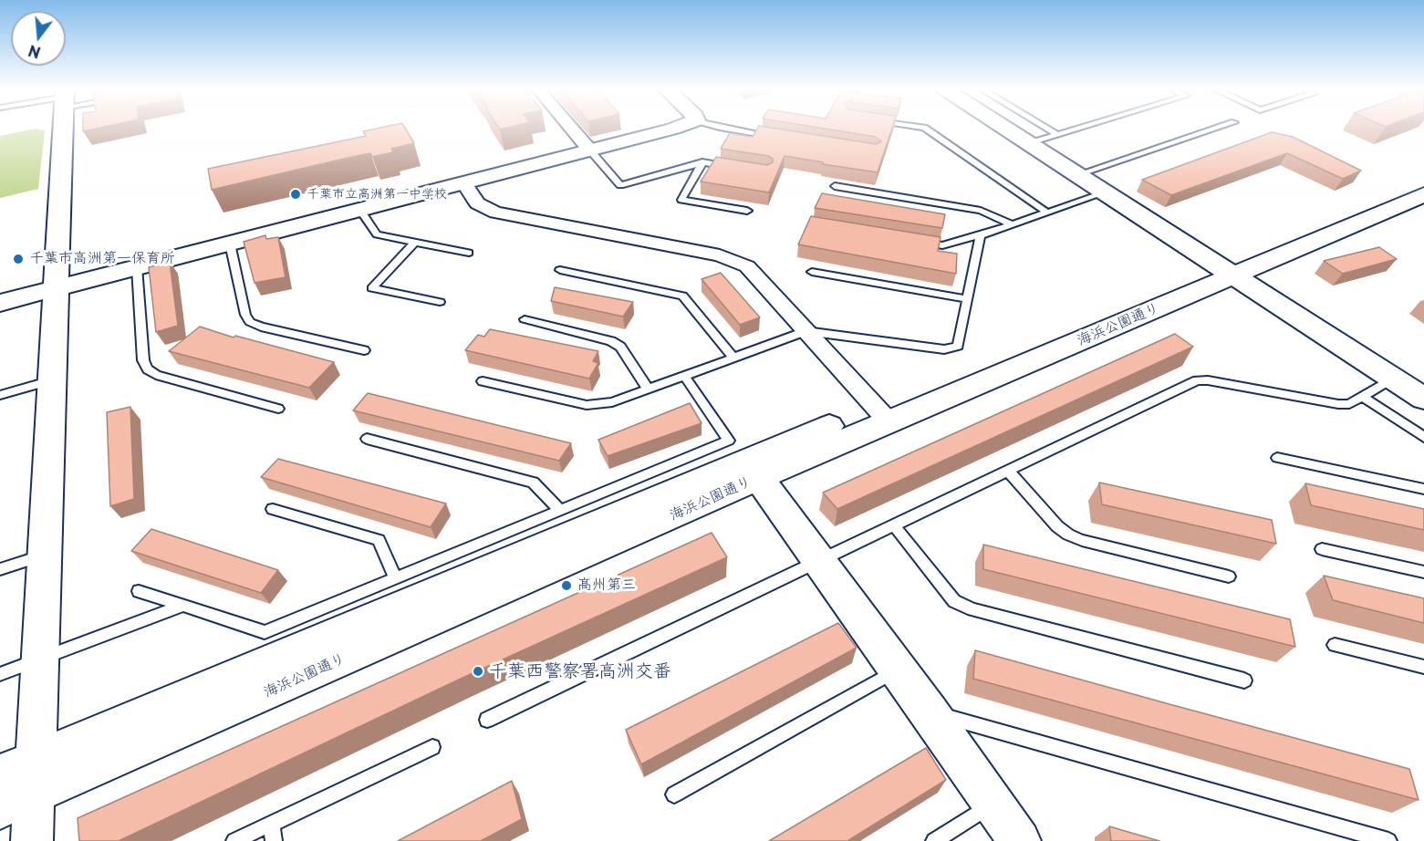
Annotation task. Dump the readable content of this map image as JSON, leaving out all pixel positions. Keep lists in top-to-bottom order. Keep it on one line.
{"streets":{"street":["海浜公園通り"]},"places":["千葉市立高洲第一中学校","千葉市高洲第一保育所","髙州第三","千葉西警察署高洲交番"],"north":"bottom"}
